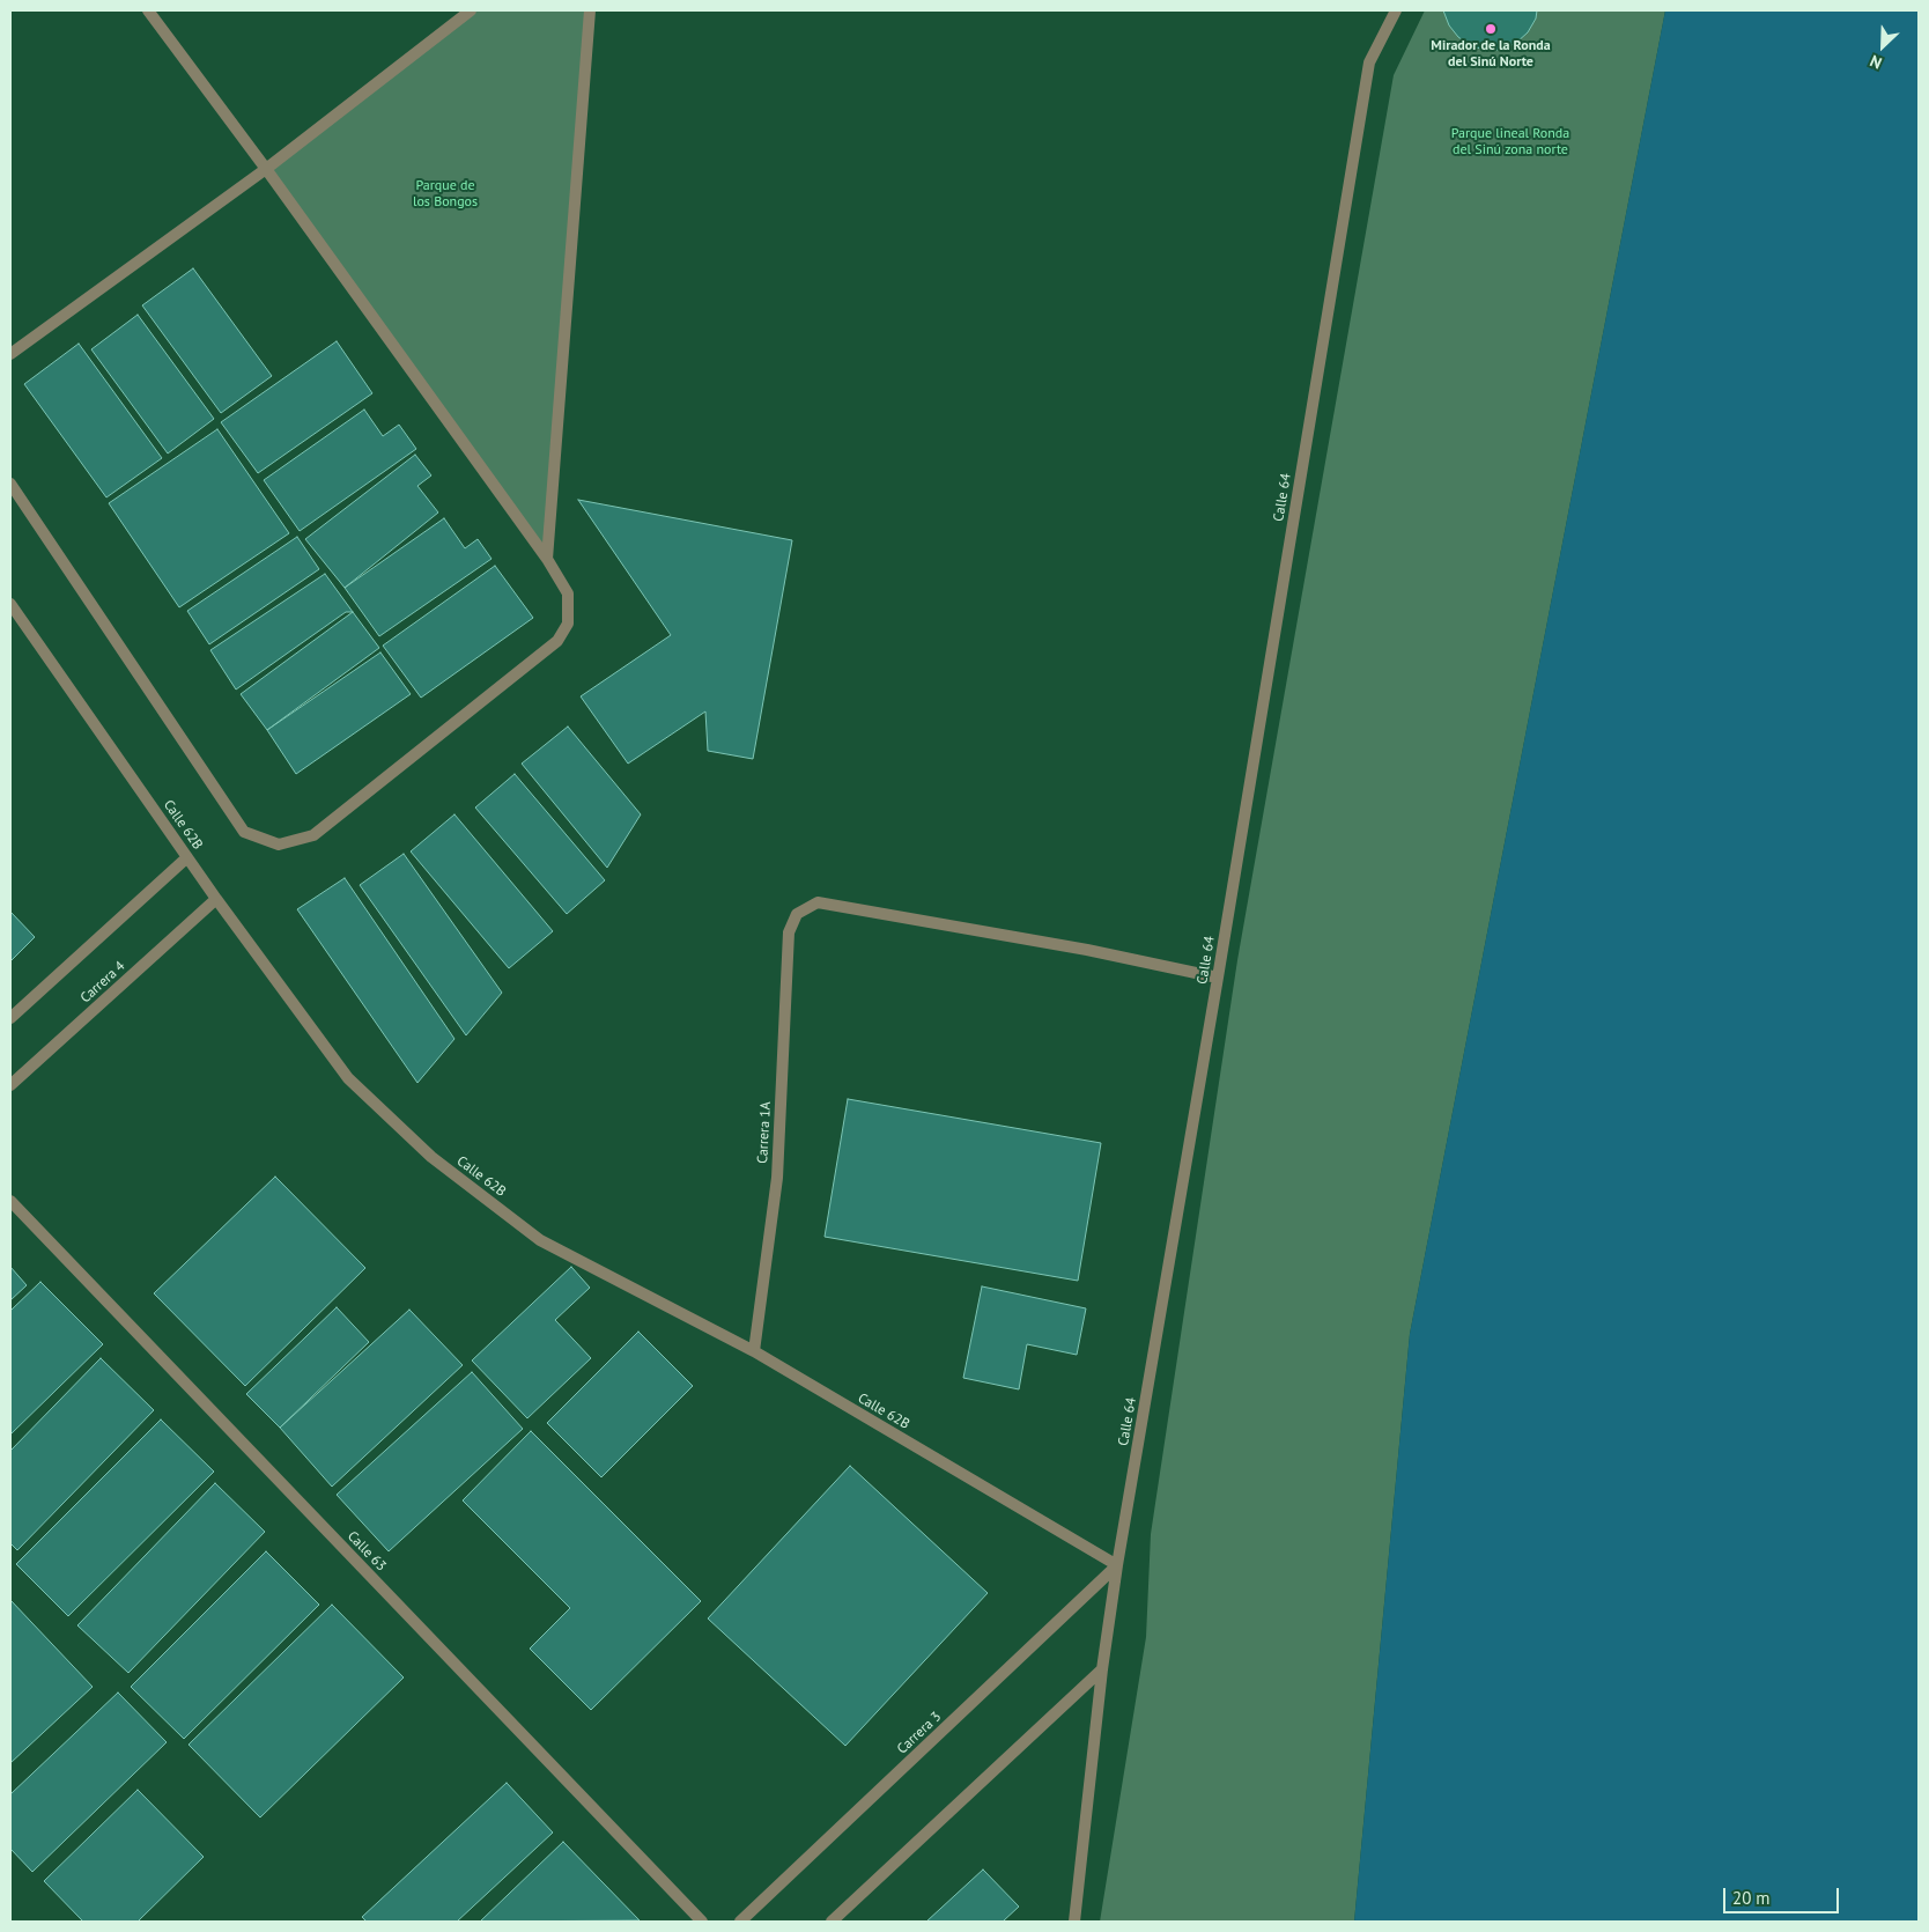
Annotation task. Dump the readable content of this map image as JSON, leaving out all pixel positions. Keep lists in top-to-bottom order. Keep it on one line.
{"streets":{"street":["Calle 64","Calle 62B","Carrera 4","Carrera 1A","Calle 63","Carrera 3"]},"crossings":[["Calle 64","Calle 62B"],["Calle 64","Carrera 1A"],["Calle 64","Carrera 3"],["Calle 62B","Carrera 4"],["Calle 62B","Carrera 1A"],["Calle 62B","Carrera 3"]],"parks":["Parque lineal Ronda del Sinú zona norte","Parque de los Bongos"],"places":["Mirador de la Ronda del Sinú Norte"],"scale_bar":"20 m","north":"bottom left"}
